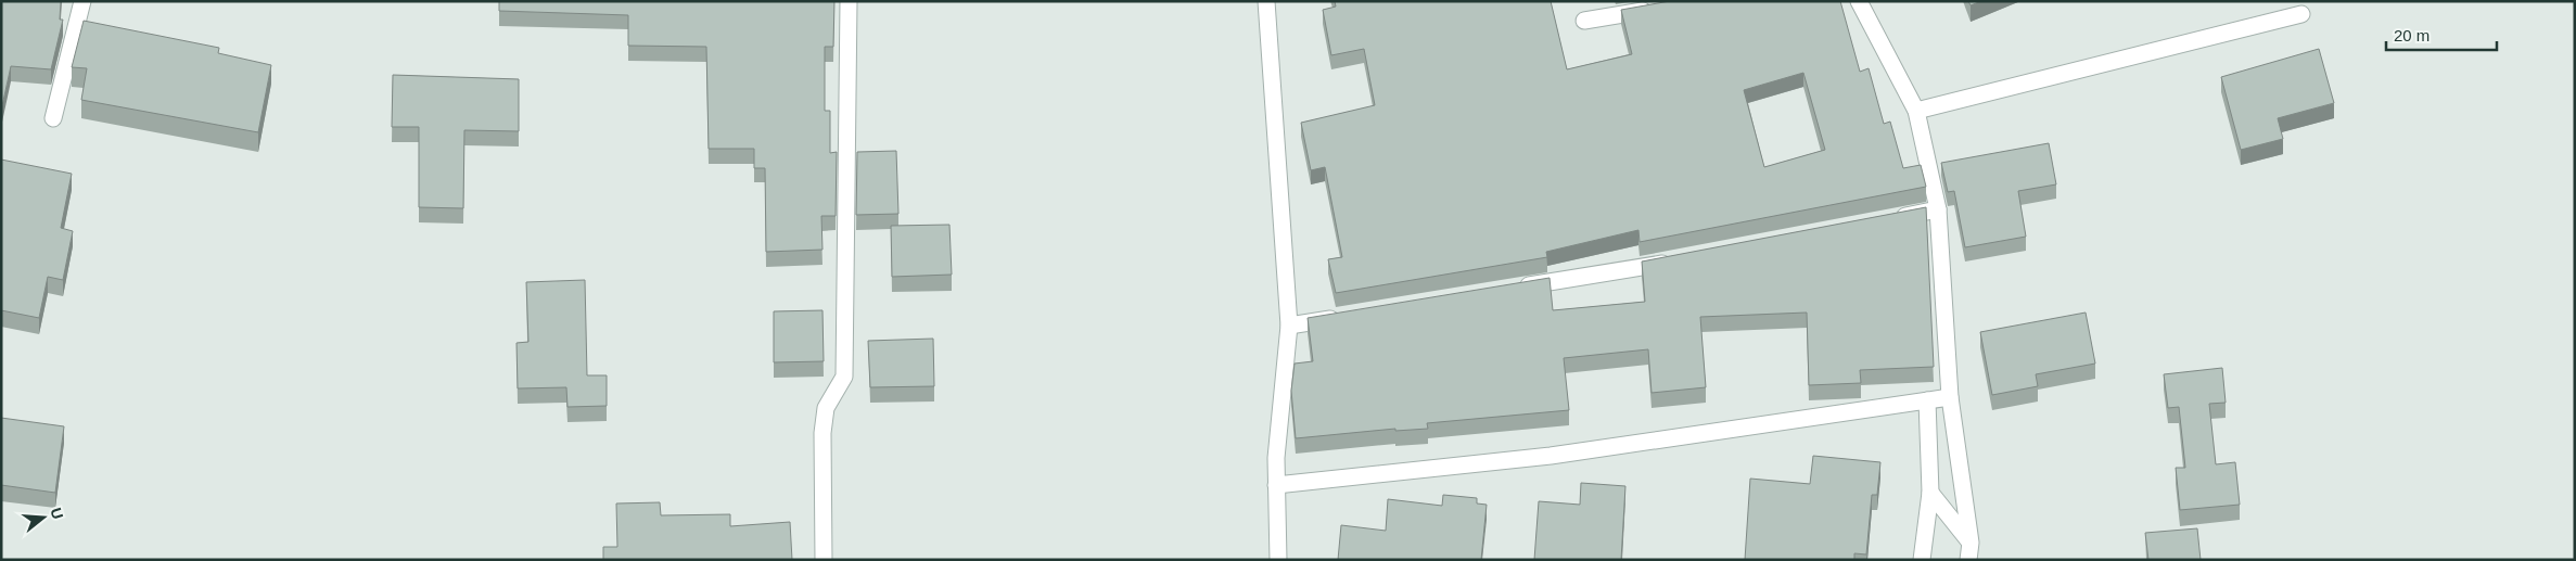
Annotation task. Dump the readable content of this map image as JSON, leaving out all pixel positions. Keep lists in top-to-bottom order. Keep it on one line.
{"scale_bar":"20 m","north":"right"}
